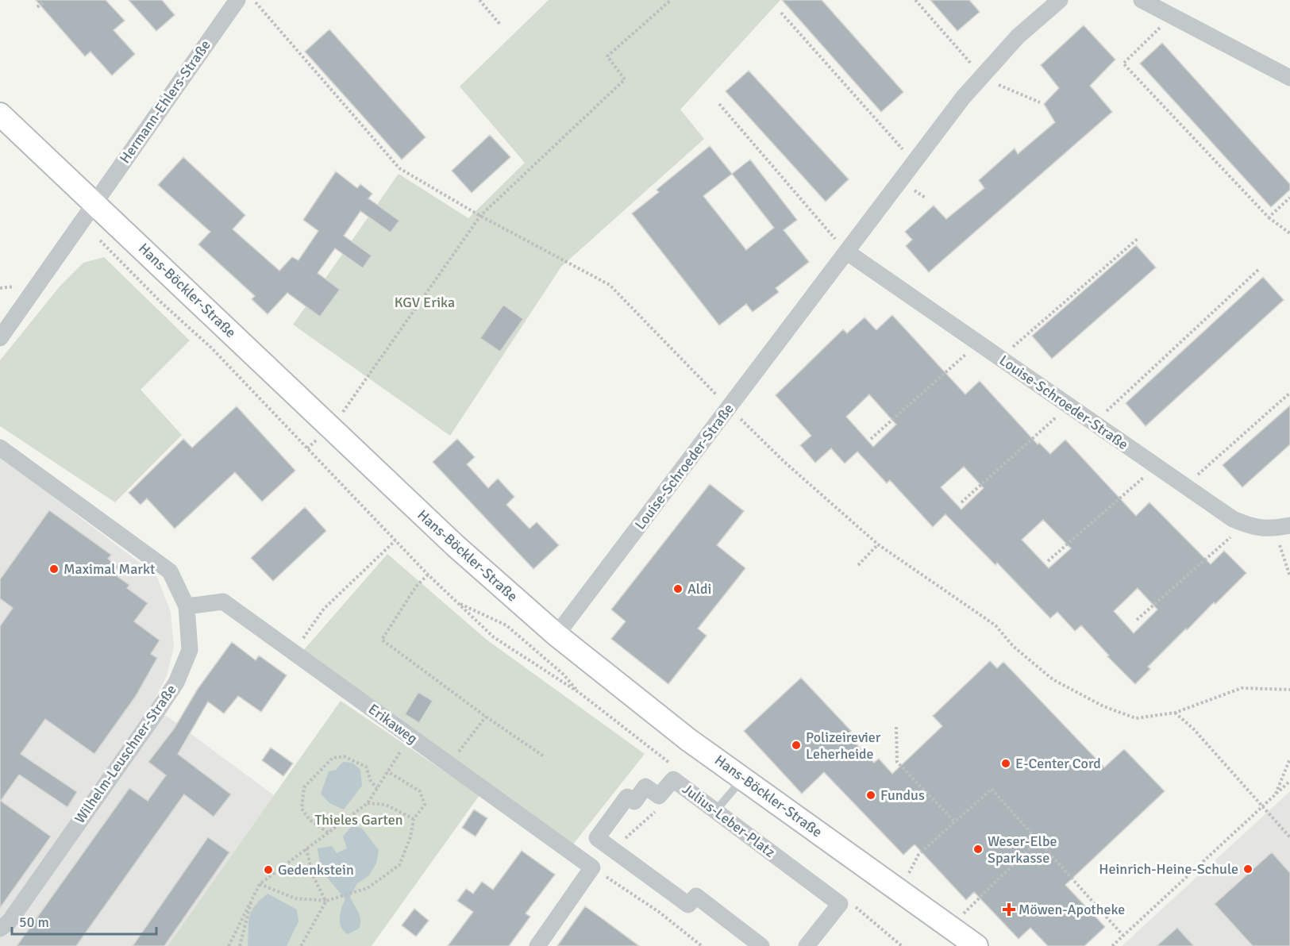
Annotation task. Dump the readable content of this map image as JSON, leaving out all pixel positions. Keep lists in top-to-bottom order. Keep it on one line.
{"streets":{"street":["Hermann-Ehlers-Straße","Hans-Böckler-Straße","Louise-Schroeder-Straße","Erikaweg","Wilhelm-Leuschner-Straße","Julius-Leber-Platz"]},"crossings":[["Hermann-Ehlers-Straße","Hans-Böckler-Straße"],["Hans-Böckler-Straße","Louise-Schroeder-Straße"],["Erikaweg","Wilhelm-Leuschner-Straße"]],"parks":["KGV Erika","Thieles Garten"],"places":{"other":["Maximal Markt","Aldi","Polizeirevier Leherheide","E-Center Cord","Fundus","Weser-Elbe Sparkasse","Heinrich-Heine-Schule","Gedenkstein"],"health":["Möwen-Apotheke"]},"scale_bar":"50 m"}
